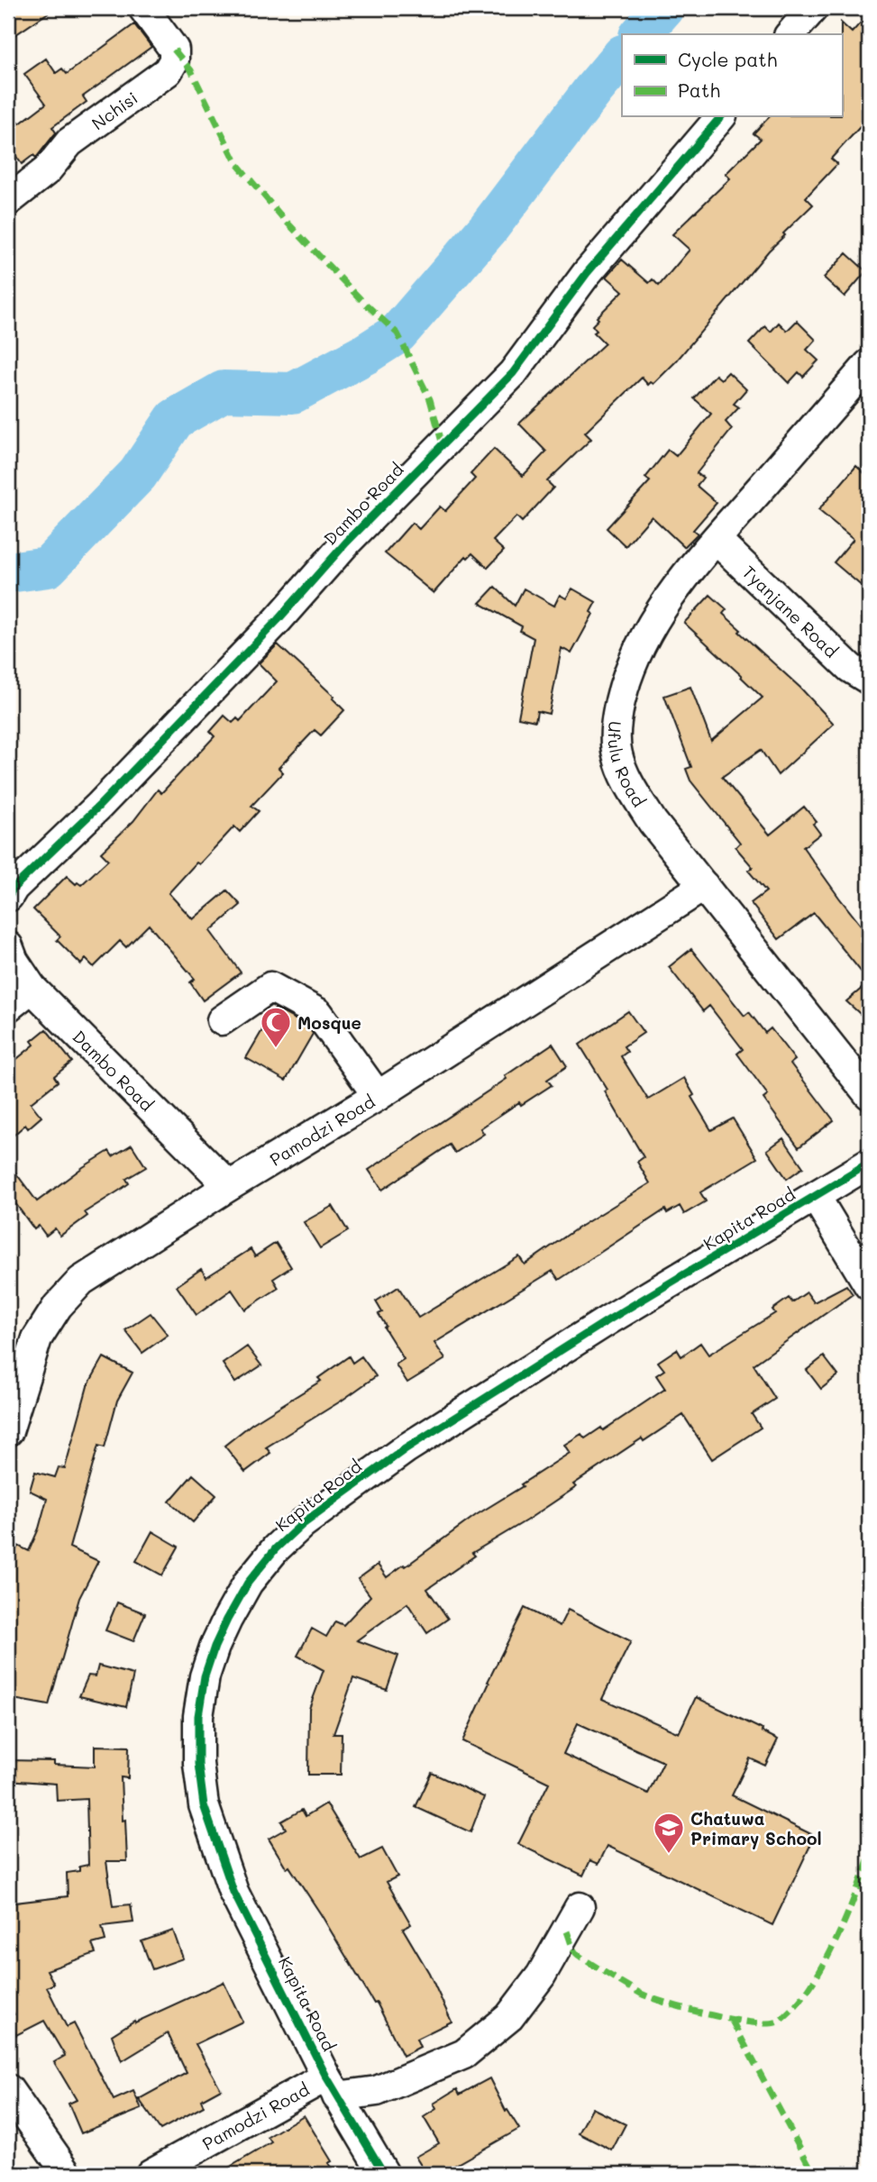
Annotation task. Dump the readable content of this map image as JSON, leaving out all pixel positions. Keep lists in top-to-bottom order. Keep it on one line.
{"streets":{"street":["Nchisi","Dambo Road","Tyanjane Road","Ufulu Road","Pamodzi Road","Kapita Road"]},"crossings":[["Dambo Road","Pamodzi Road"],["Tyanjane Road","Ufulu Road"],["Ufulu Road","Pamodzi Road"],["Pamodzi Road","Kapita Road"]],"places":{"mosque":["Mosque"],"school or university":["Chatuwa Primary School"]},"legend":["Cycle path","Path"]}
